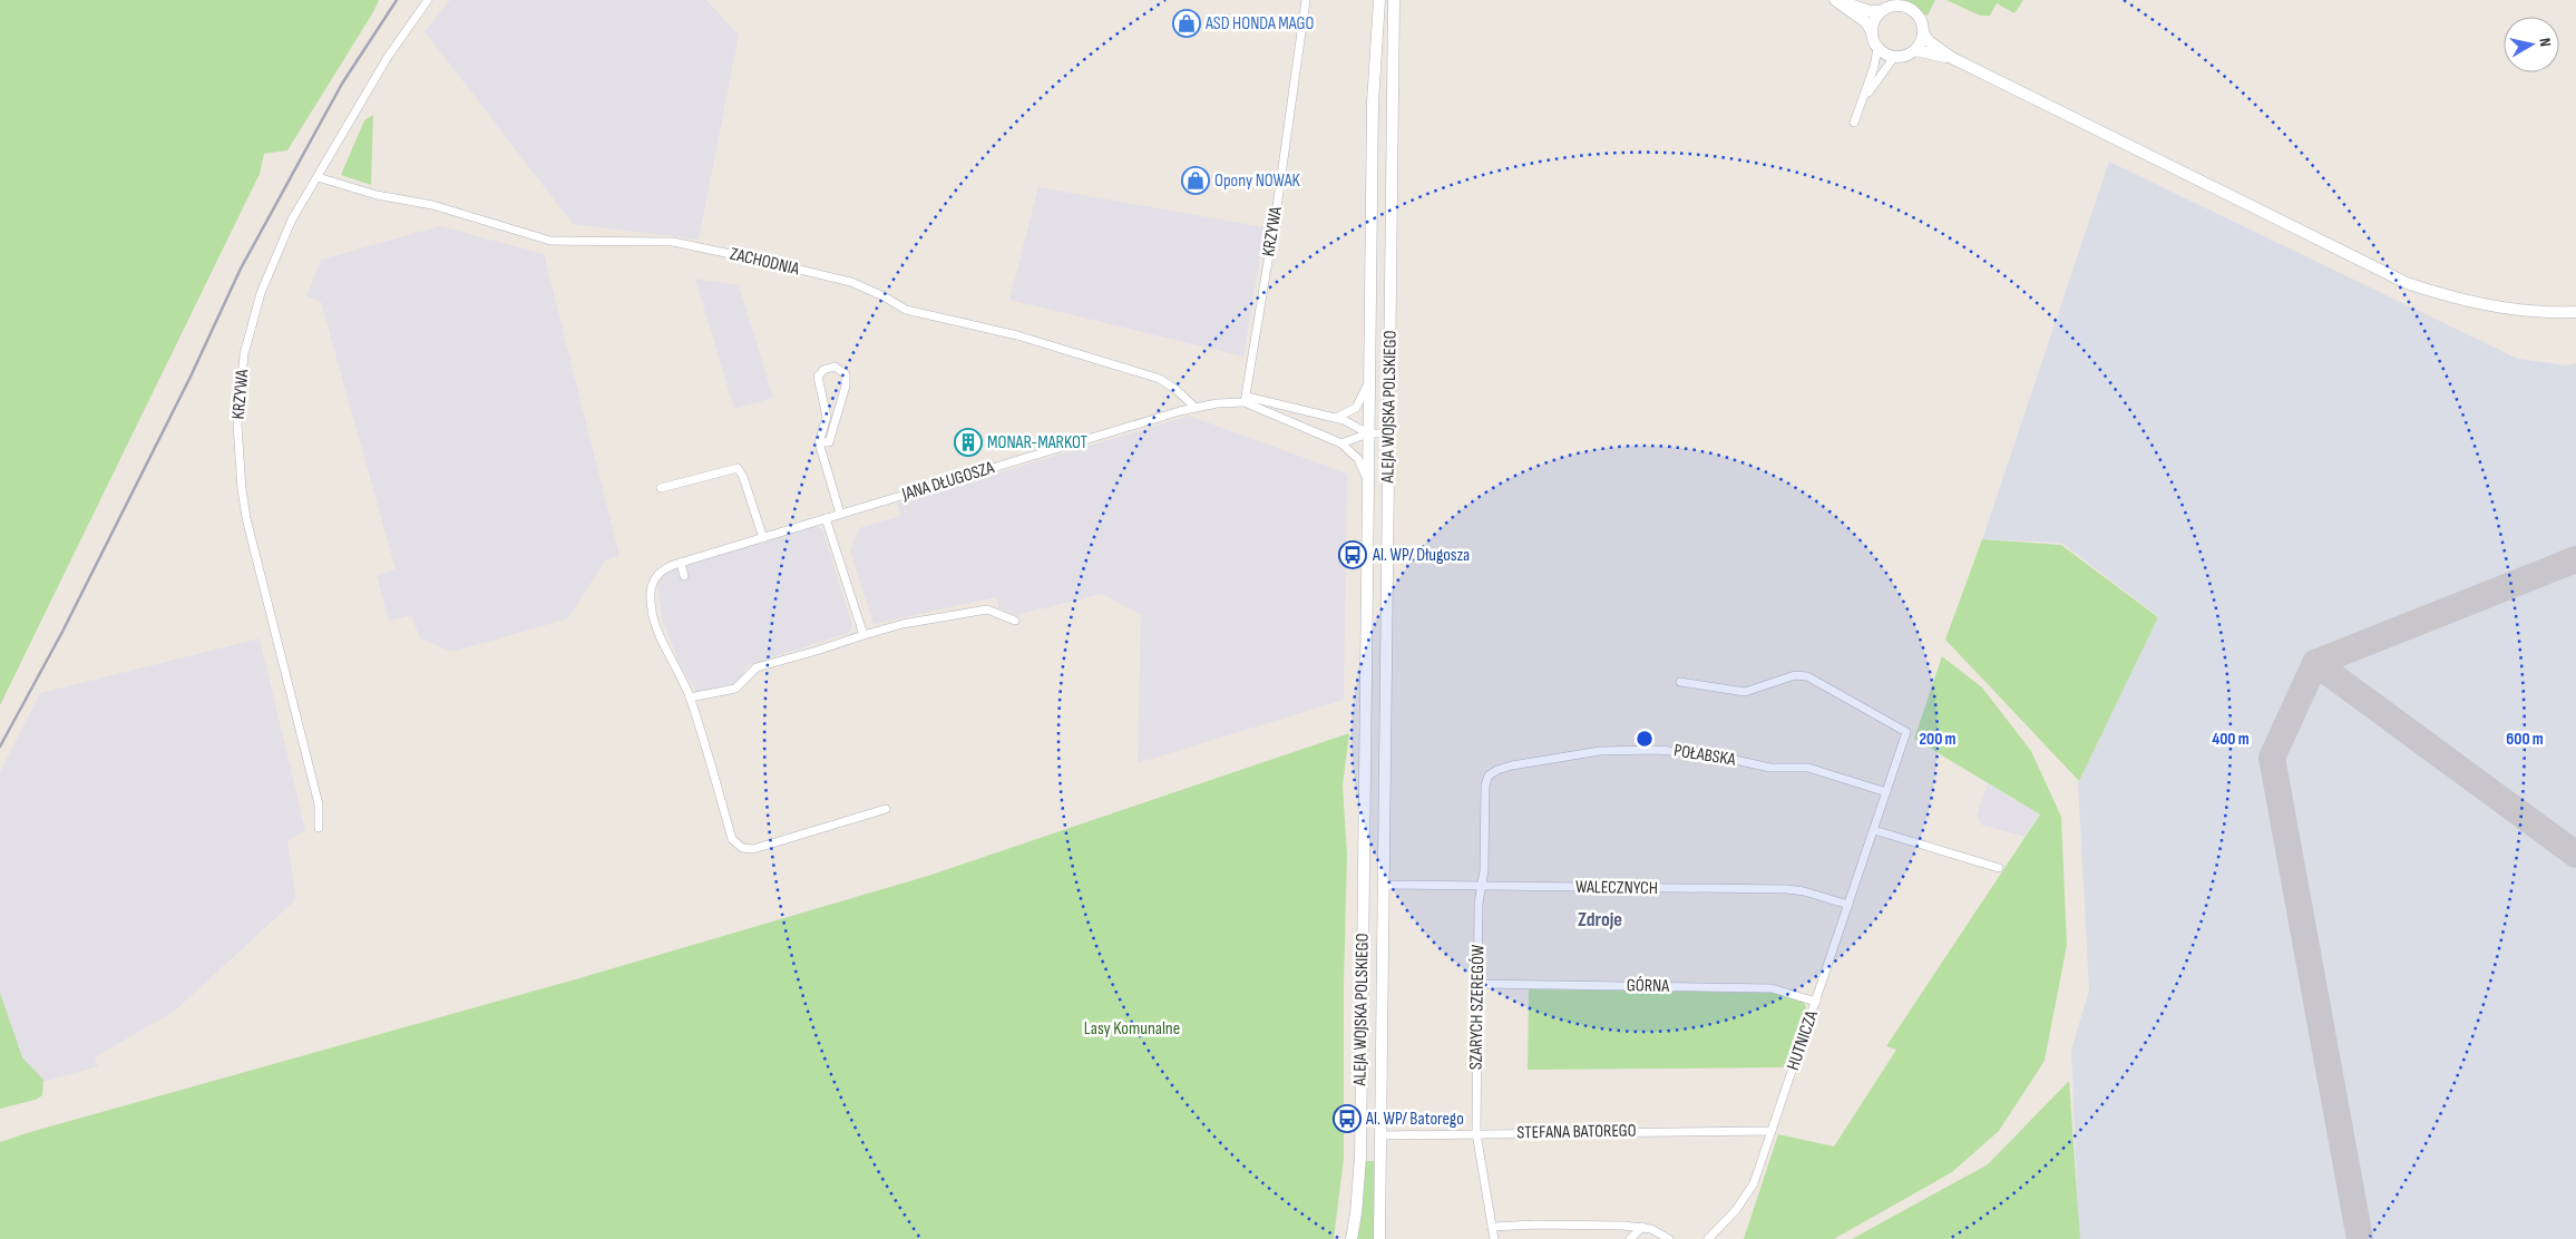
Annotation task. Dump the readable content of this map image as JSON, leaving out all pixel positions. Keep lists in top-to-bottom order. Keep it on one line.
{"streets":{"main road":["ALEJA WOJSKA POLSKIEGO"],"street":["KRZYWA","ZACHODNIA","JANA DŁUGOSZA","POŁABSKA","WALECZNYCH","GÓRNA","SZARYCH SZEREGÓW","HUTNICZA","STEFANA BATOREGO"]},"crossings":[["KRZYWA","ZACHODNIA"],["KRZYWA","JANA DŁUGOSZA"],["ZACHODNIA","JANA DŁUGOSZA"],["ALEJA WOJSKA POLSKIEGO","WALECZNYCH"],["ALEJA WOJSKA POLSKIEGO","STEFANA BATOREGO"],["POŁABSKA","SZARYCH SZEREGÓW"],["POŁABSKA","HUTNICZA"],["WALECZNYCH","SZARYCH SZEREGÓW"],["WALECZNYCH","HUTNICZA"],["GÓRNA","SZARYCH SZEREGÓW"],["GÓRNA","HUTNICZA"],["SZARYCH SZEREGÓW","STEFANA BATOREGO"],["HUTNICZA","STEFANA BATOREGO"]],"districts":["Zdroje"],"parks":["Lasy Komunalne"],"places":{"shop":["ASD HONDA MAGO","Opony NOWAK"],"building":["MONAR-MARKOT"],"bus stop":["Al. WP/ Długosza","Al. WP/ Batorego"]},"north":"right","rings":["200 m","400 m","600 m"]}
